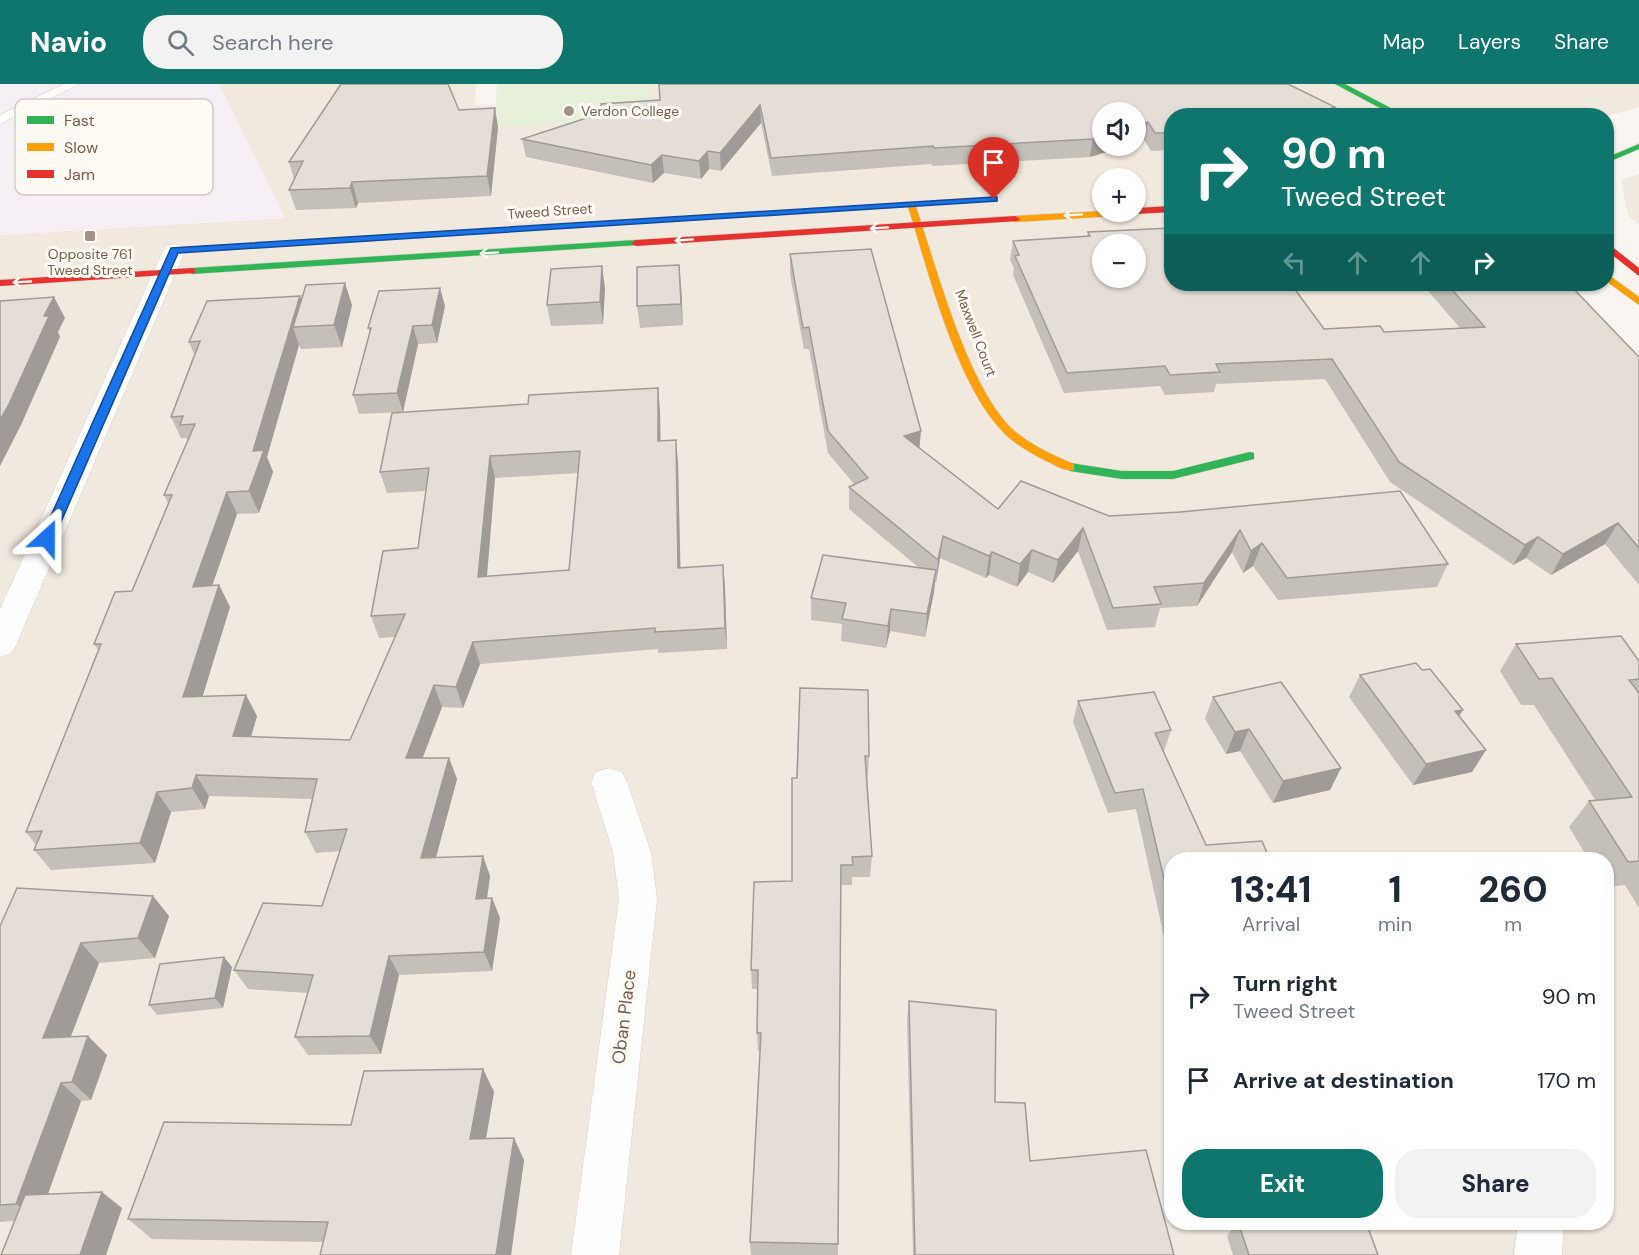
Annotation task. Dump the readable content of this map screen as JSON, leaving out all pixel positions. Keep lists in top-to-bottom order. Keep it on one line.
{"streets":{"main road":["Maxwell Court"],"street":["Oban Place"]},"places":{"other":["Verdon College"],"transit":["Opposite 761 Tweed Street"]},"legend":["Fast","Slow","Jam"],"page":{"header":"Navio","search":"Search here","nav":["Map","Layers","Share"],"map_buttons":["+","−"],"turn":["90 m","Tweed Street"],"eta":["13:41","Arrival","1","min","260","m"],"list":[{"name":"Turn right","note":"Tweed Street","value":"90 m"},{"name":"Arrive at destination","value":"170 m"}],"buttons":["Exit","Share"]}}
